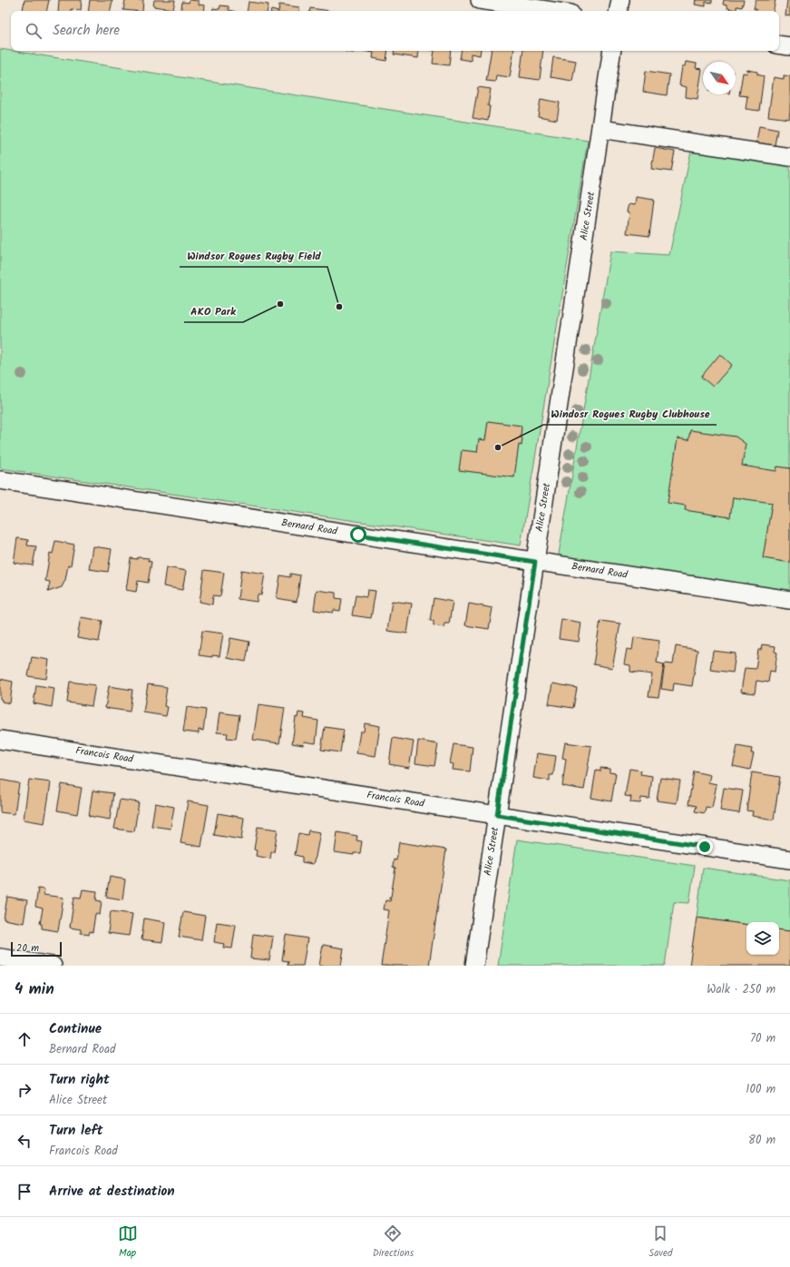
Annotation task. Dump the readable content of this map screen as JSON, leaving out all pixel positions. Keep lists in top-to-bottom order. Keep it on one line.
{"streets":{"street":["Alice Street","Bernard Road","Francois Road"]},"crossings":[["Alice Street","Bernard Road"],["Alice Street","Francois Road"]],"places":["AKO Park","Windsor Rogues Rugby Field","Windosr Rogues Rugby Clubhouse"],"scale_bar":"20 m","north":"bottom right","page":{"search":"Search here","scale":"20 m","heading":["4 min","Walk · 250 m"],"list":[["Continue","Bernard Road","70 m"],["Turn right","Alice Street","100 m"],["Turn left","Francois Road","80 m"],"Arrive at destination"],"nav":["Map","Directions","Saved"]}}
